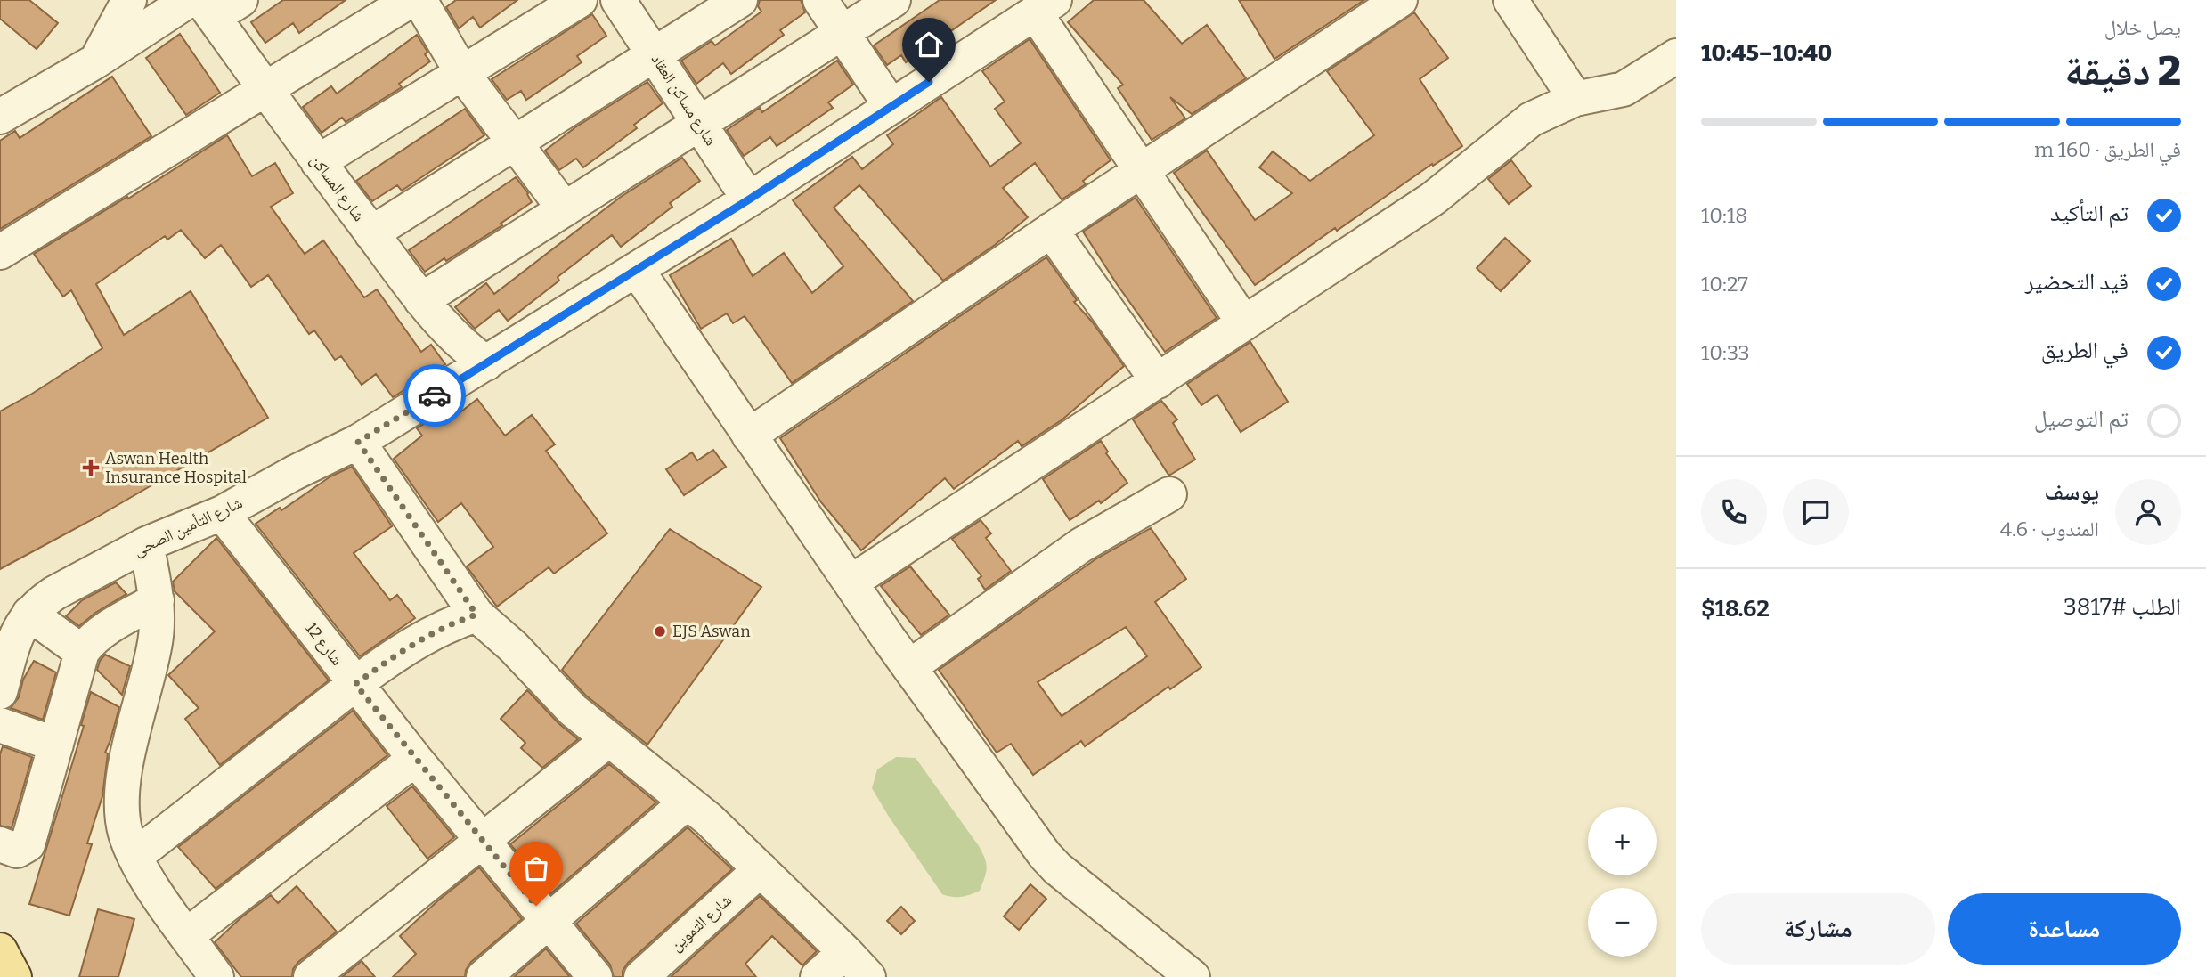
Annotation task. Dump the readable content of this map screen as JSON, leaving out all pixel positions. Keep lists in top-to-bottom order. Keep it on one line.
{"streets":{"street":["شارع مساكن العقاد","شارع المساكن","شارع التأمين الصحى","شارع 12","شارع التموين"]},"crossings":[["شارع مساكن العقاد","شارع التأمين الصحى"],["شارع المساكن","شارع التأمين الصحى"],["شارع التأمين الصحى","شارع 12"]],"places":{"health":["Aswan Health Insurance Hospital"],"other":["EJS Aswan"]},"page":{"heading":["2 دقيقة","يصل خلال","10:40–10:45"],"panel":["يوسف","المندوب · 4.6","الطلب #3817","$18.62"],"bar":"في الطريق · 160 m","list":[["تم التأكيد","10:18"],["قيد التحضير","10:27"],["في الطريق","10:33"],"تم التوصيل"],"map_buttons":["+","−"],"buttons":["مساعدة","مشاركة"]}}
